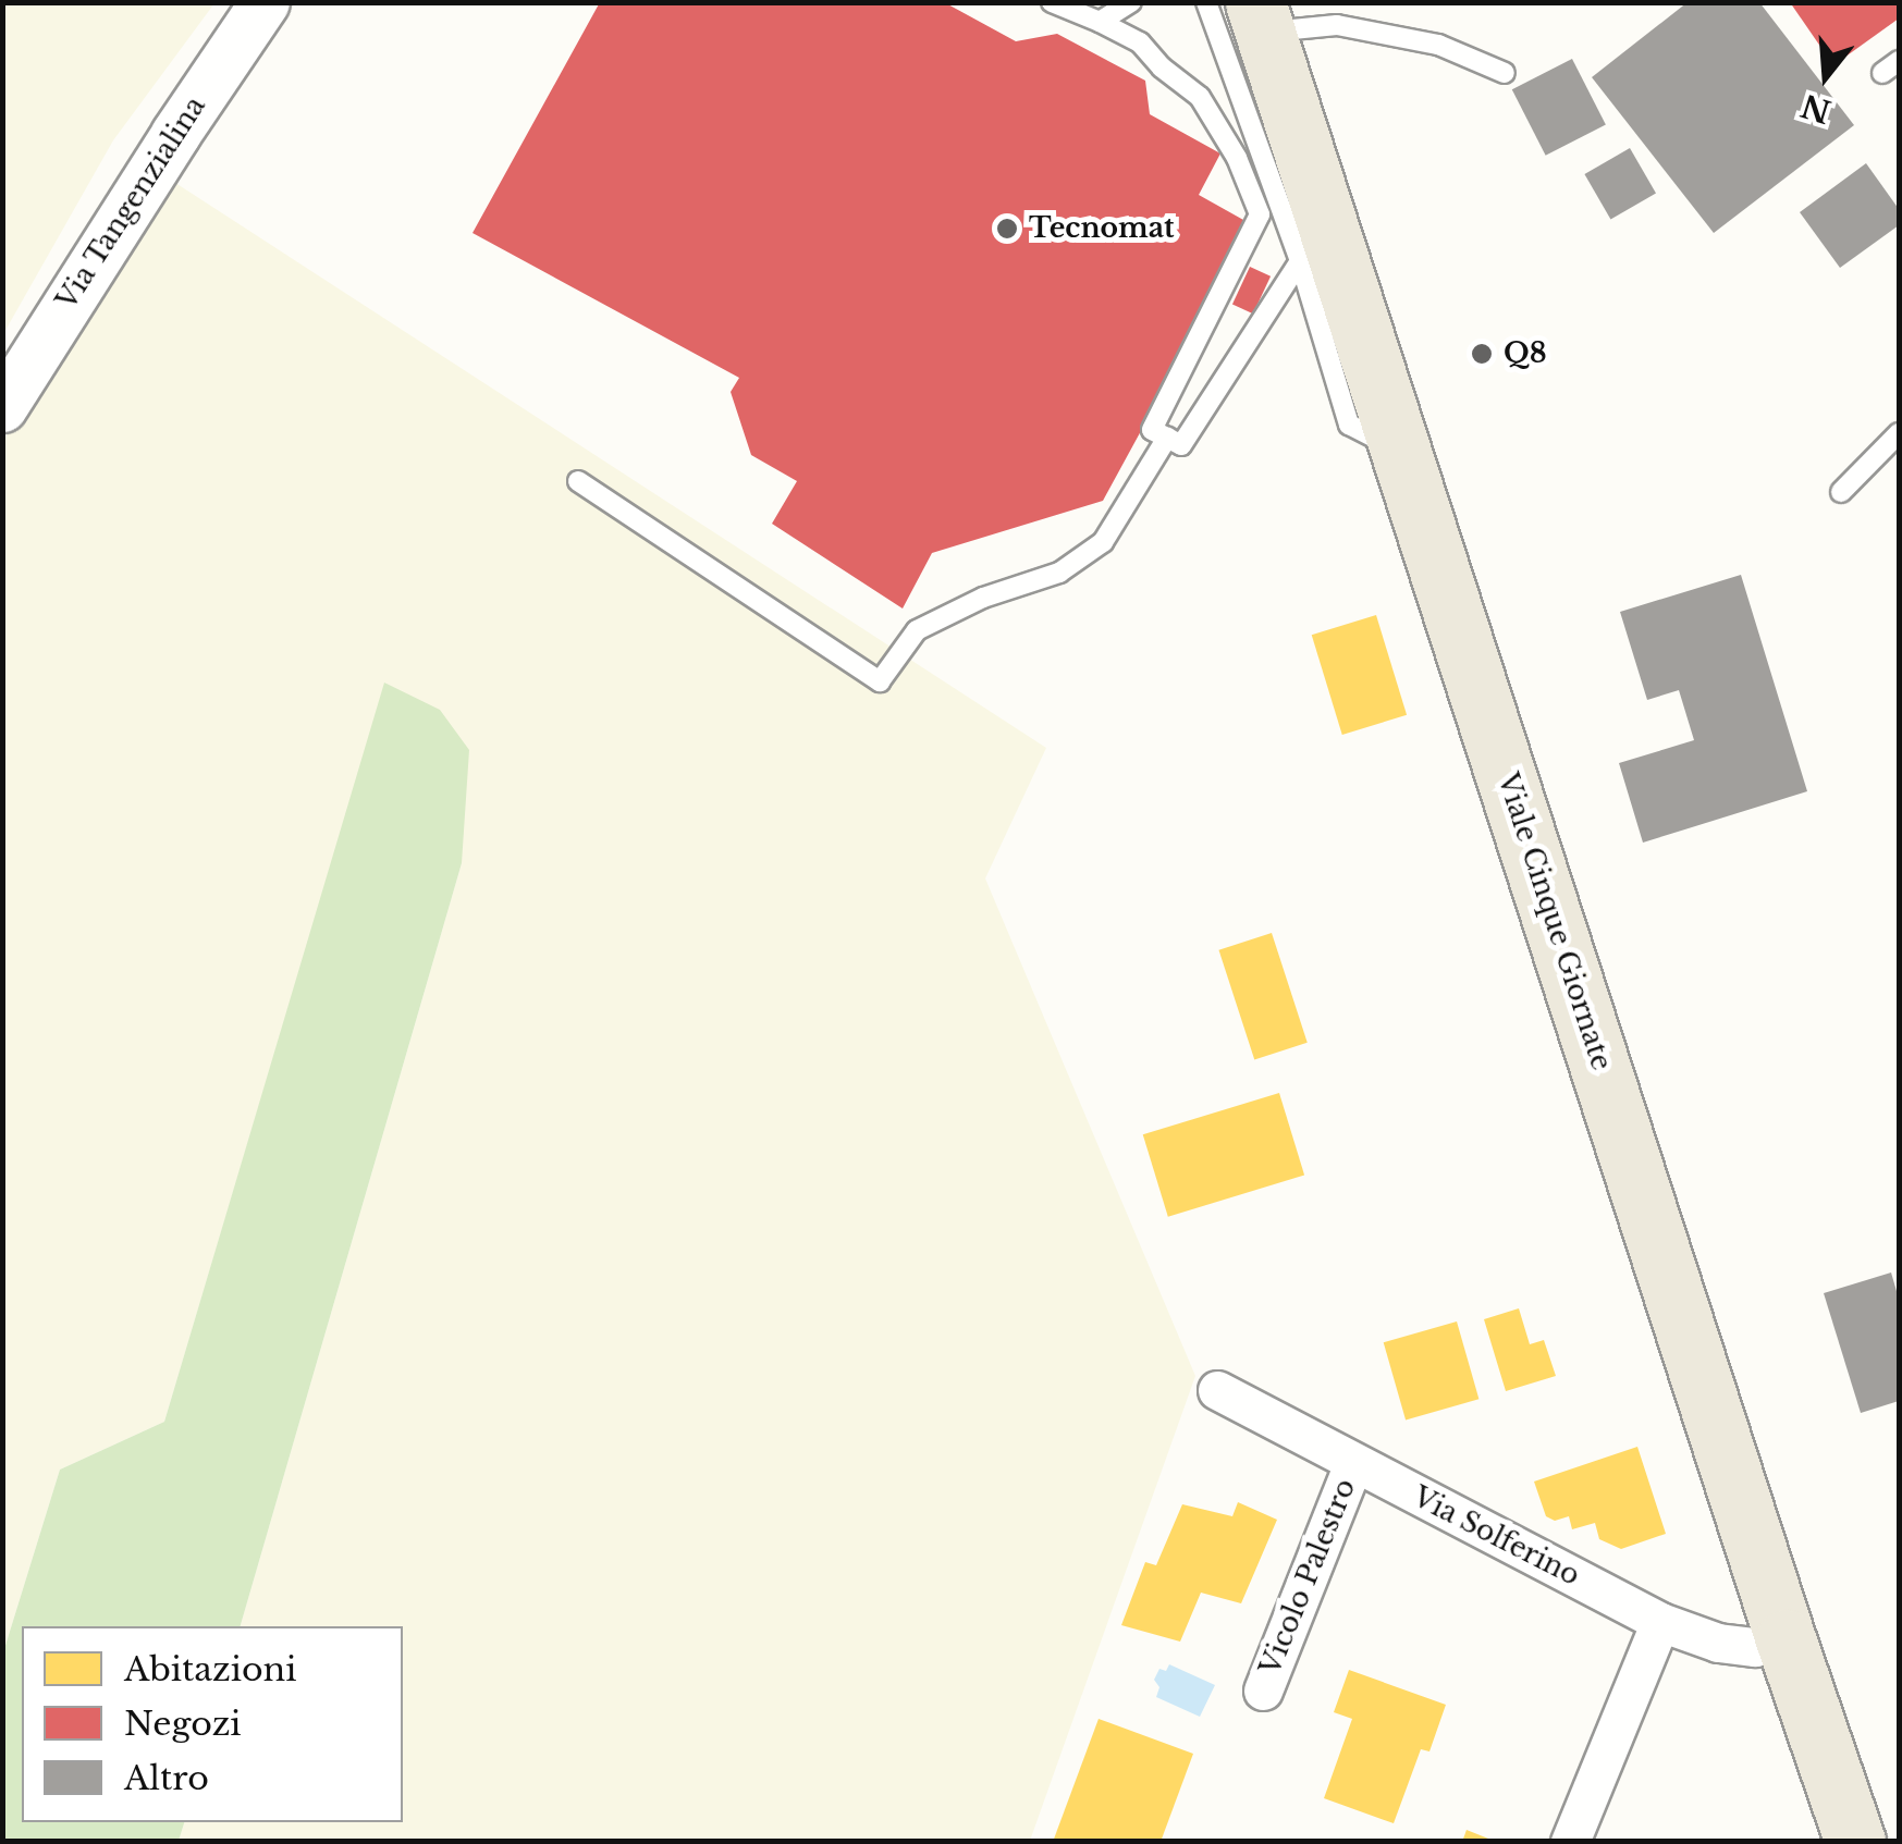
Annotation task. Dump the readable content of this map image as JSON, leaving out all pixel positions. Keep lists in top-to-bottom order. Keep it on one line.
{"streets":{"main road":["Viale Cinque Giornate"],"street":["Via Tangenzialina","Via Solferino","Vicolo Palestro"]},"crossings":[["Viale Cinque Giornate","Via Solferino"],["Via Solferino","Vicolo Palestro"]],"places":["Tecnomat","Q8"],"legend":["Abitazioni","Negozi","Altro"],"north":"bottom"}
